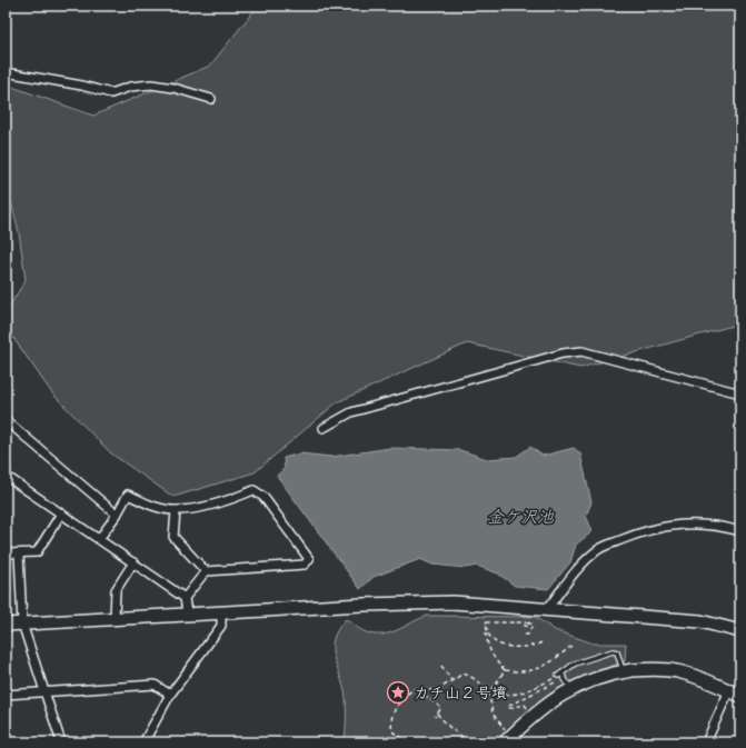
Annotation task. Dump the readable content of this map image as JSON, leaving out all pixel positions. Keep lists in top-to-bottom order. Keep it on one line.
{"water":["金ケ沢池"],"places":{"place":["カチ山２号墳"]}}
